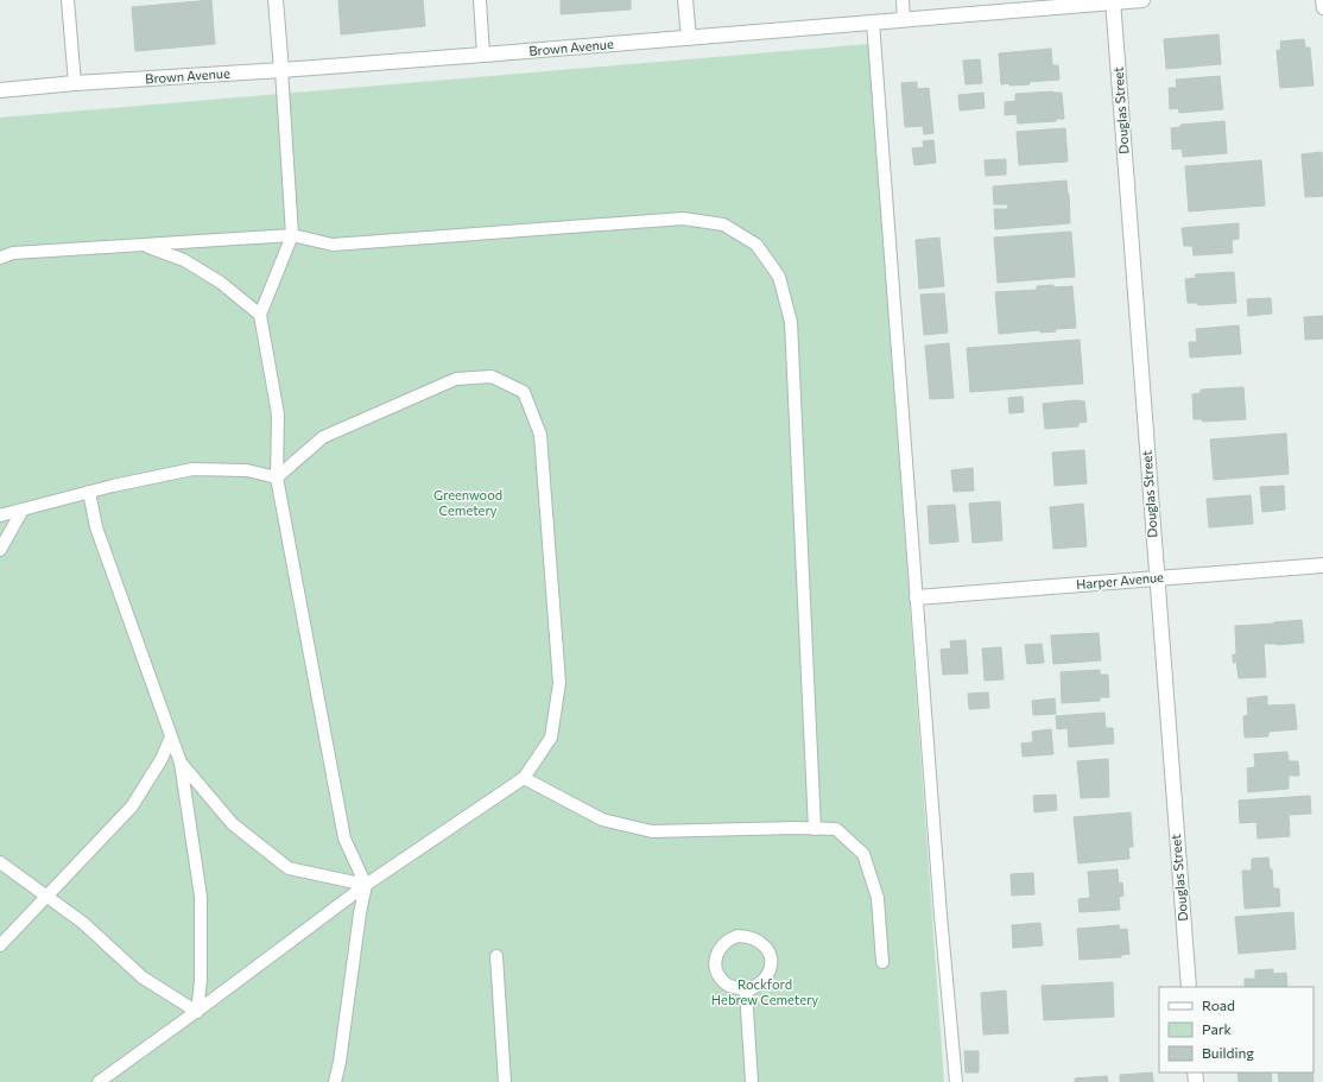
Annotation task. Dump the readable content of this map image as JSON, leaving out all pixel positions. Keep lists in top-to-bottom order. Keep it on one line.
{"streets":{"street":["Brown Avenue","Douglas Street","Harper Avenue"]},"crossings":[["Brown Avenue","Douglas Street"],["Douglas Street","Harper Avenue"]],"parks":["Greenwood Cemetery","Rockford Hebrew Cemetery"],"legend":["Road","Park","Building"]}
